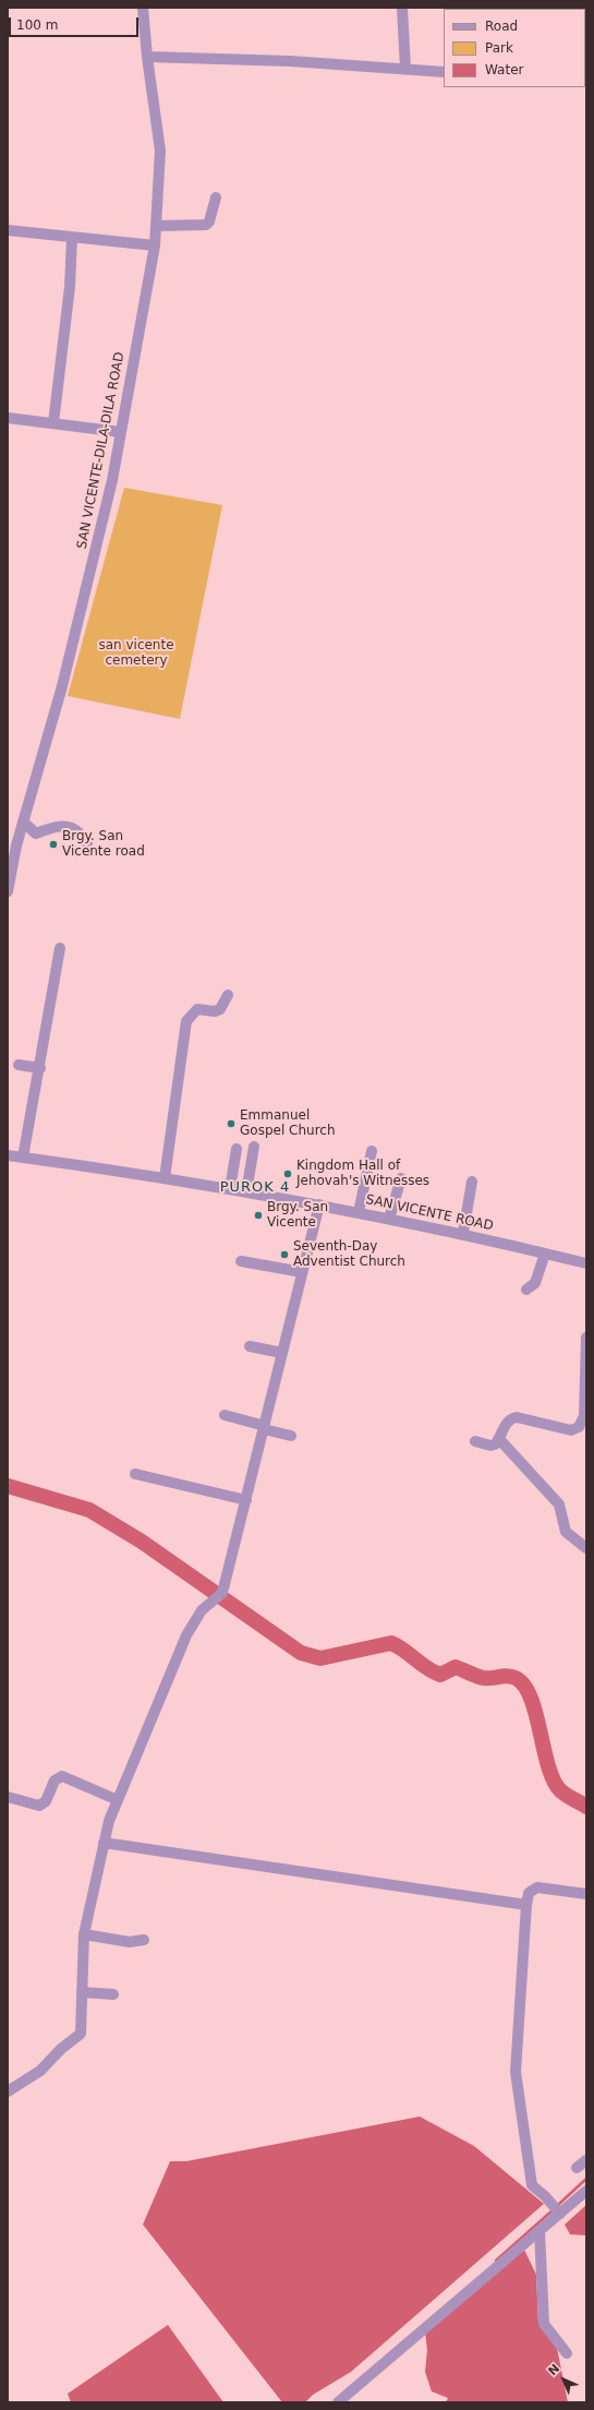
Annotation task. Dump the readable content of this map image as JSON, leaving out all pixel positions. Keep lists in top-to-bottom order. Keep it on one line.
{"streets":{"street":["SAN VICENTE-DILA-DILA ROAD","SAN VICENTE ROAD"]},"districts":["PUROK 4"],"parks":["san vicente cemetery"],"places":["Brgy. San Vicente road","Emmanuel Gospel Church","Kingdom Hall of Jehovah's Witnesses","Brgy. San Vicente","Seventh-Day Adventist Church"],"legend":["Road","Park","Water"],"scale_bar":"100 m","north":"top left"}
